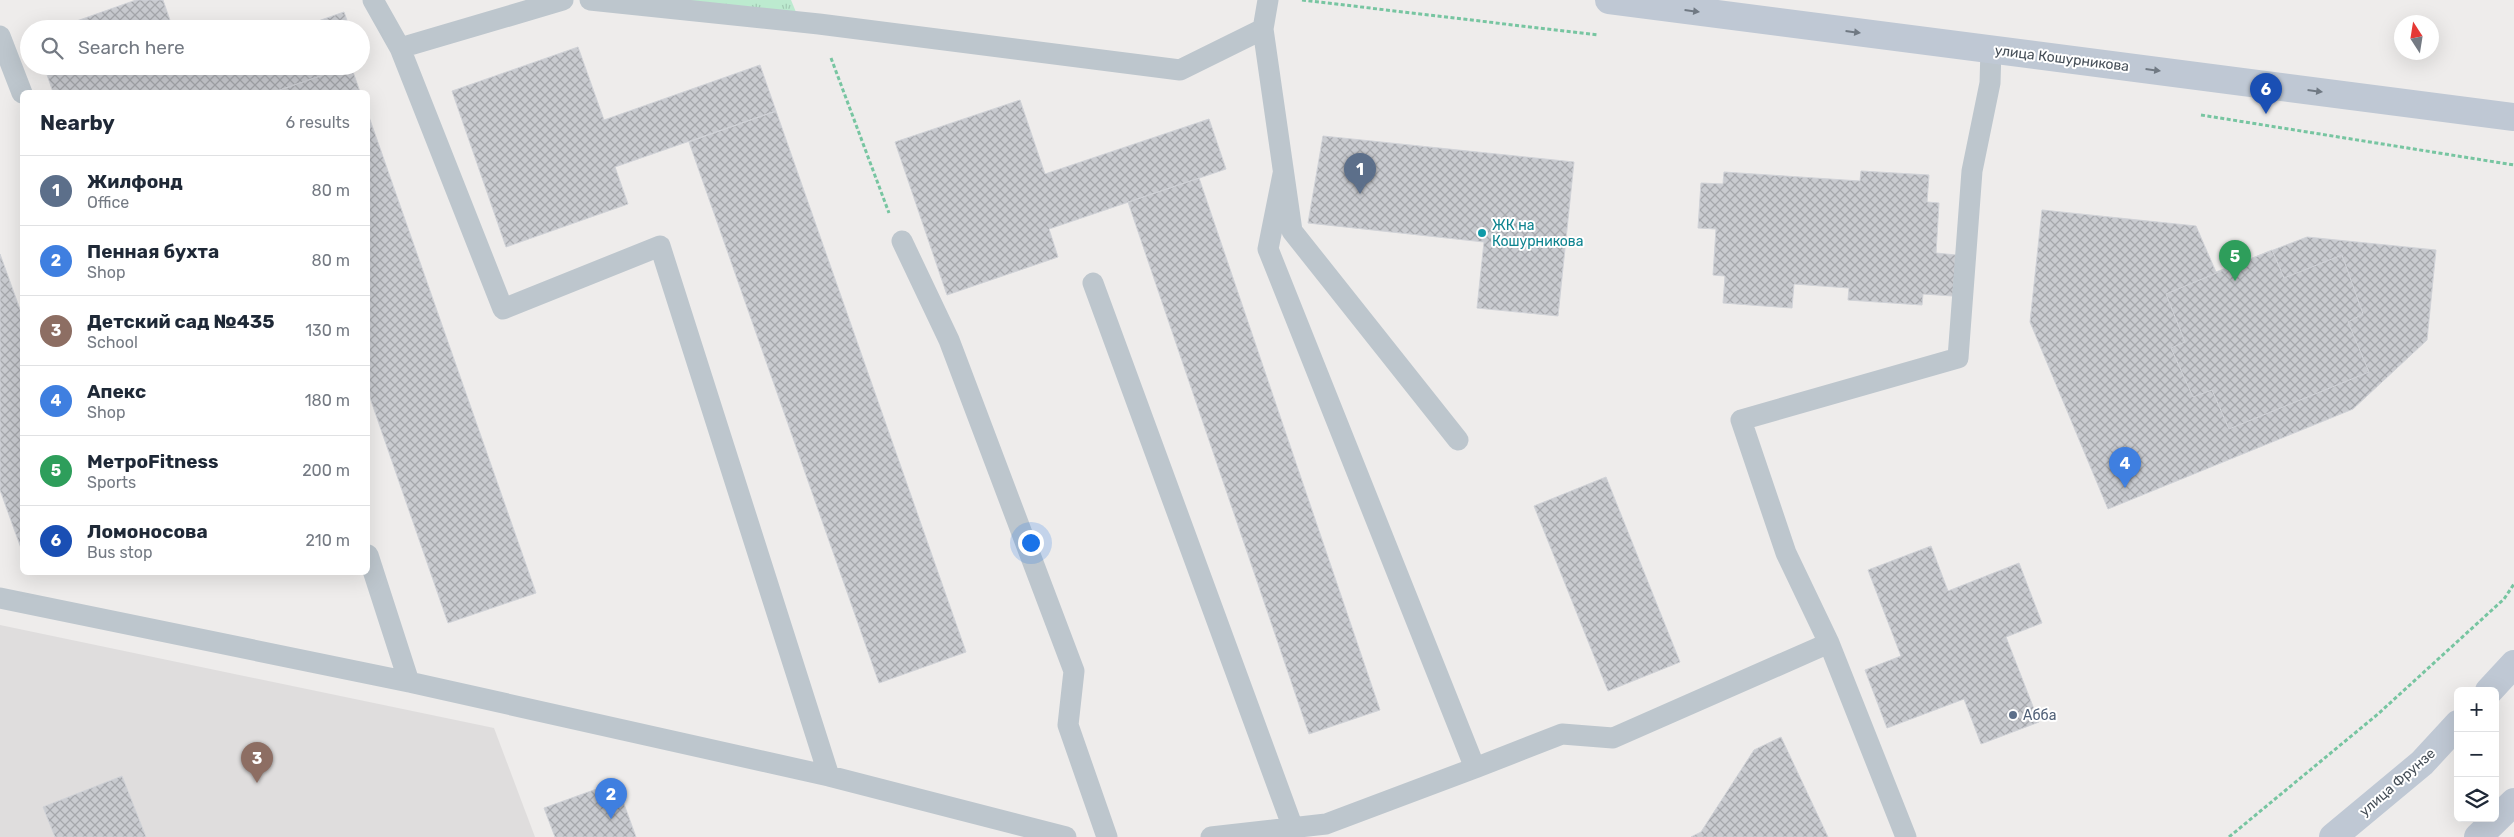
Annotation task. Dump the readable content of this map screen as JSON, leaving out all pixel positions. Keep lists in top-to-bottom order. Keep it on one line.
{"streets":{"main road":["улица Кошурникова","улица Фрунзе"]},"one_way":["улица Кошурникова"],"places":["ЖК на Кошурникова","Абба"],"north":"top","page":{"search":"Search here","pins":["6","1","5","4","3","2"],"heading":["Nearby","6 results"],"list":[{"mark":"1","name":"Жилфонд","note":"Office","value":"80 m"},{"mark":"2","name":"Пенная бухта","note":"Shop","value":"80 m"},{"mark":"3","name":"Детский сад №435","note":"School","value":"130 m"},{"mark":"4","name":"Апекс","note":"Shop","value":"180 m"},{"mark":"5","name":"МетроFitness","note":"Sports","value":"200 m"},{"mark":"6","name":"Ломоносова","note":"Bus stop","value":"210 m"}],"map_buttons":["+","−"]}}
